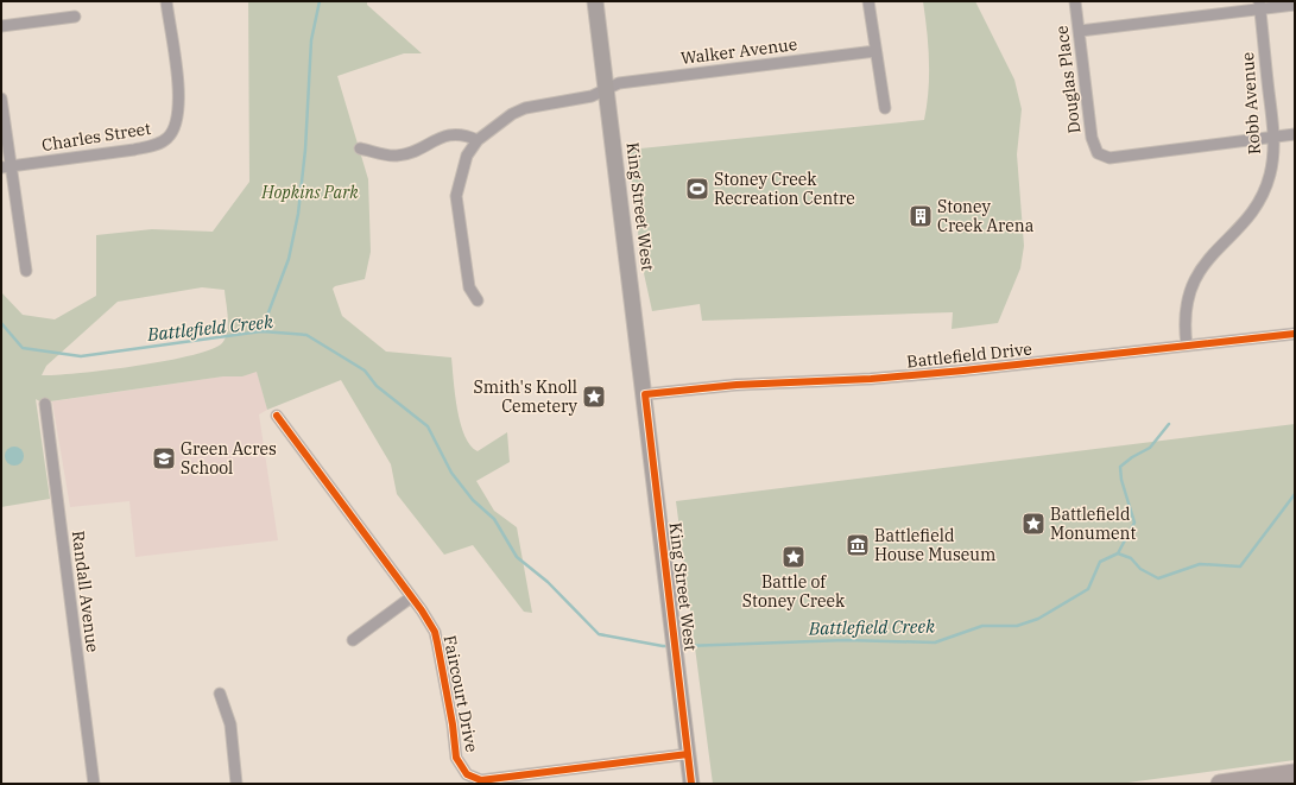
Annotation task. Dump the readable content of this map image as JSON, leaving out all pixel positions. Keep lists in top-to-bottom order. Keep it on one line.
{"streets":{"main road":["King Street West"],"street":["Walker Avenue","Douglas Place","Robb Avenue","Charles Street","Battlefield Drive","Randall Avenue","Faircourt Drive"]},"crossings":[["Walker Avenue","King Street West"],["Douglas Place","Robb Avenue"],["Robb Avenue","Battlefield Drive"],["King Street West","Battlefield Drive"],["King Street West","Faircourt Drive"]],"water":["Battlefield Creek"],"parks":["Hopkins Park"],"places":{"sports":["Stoney Creek Recreation Centre"],"building":["Stoney Creek Arena"],"place":["Smith's Knoll Cemetery","Battlefield Monument","Battle of Stoney Creek"],"school or university":["Green Acres School"],"museum":["Battlefield House Museum"]}}
